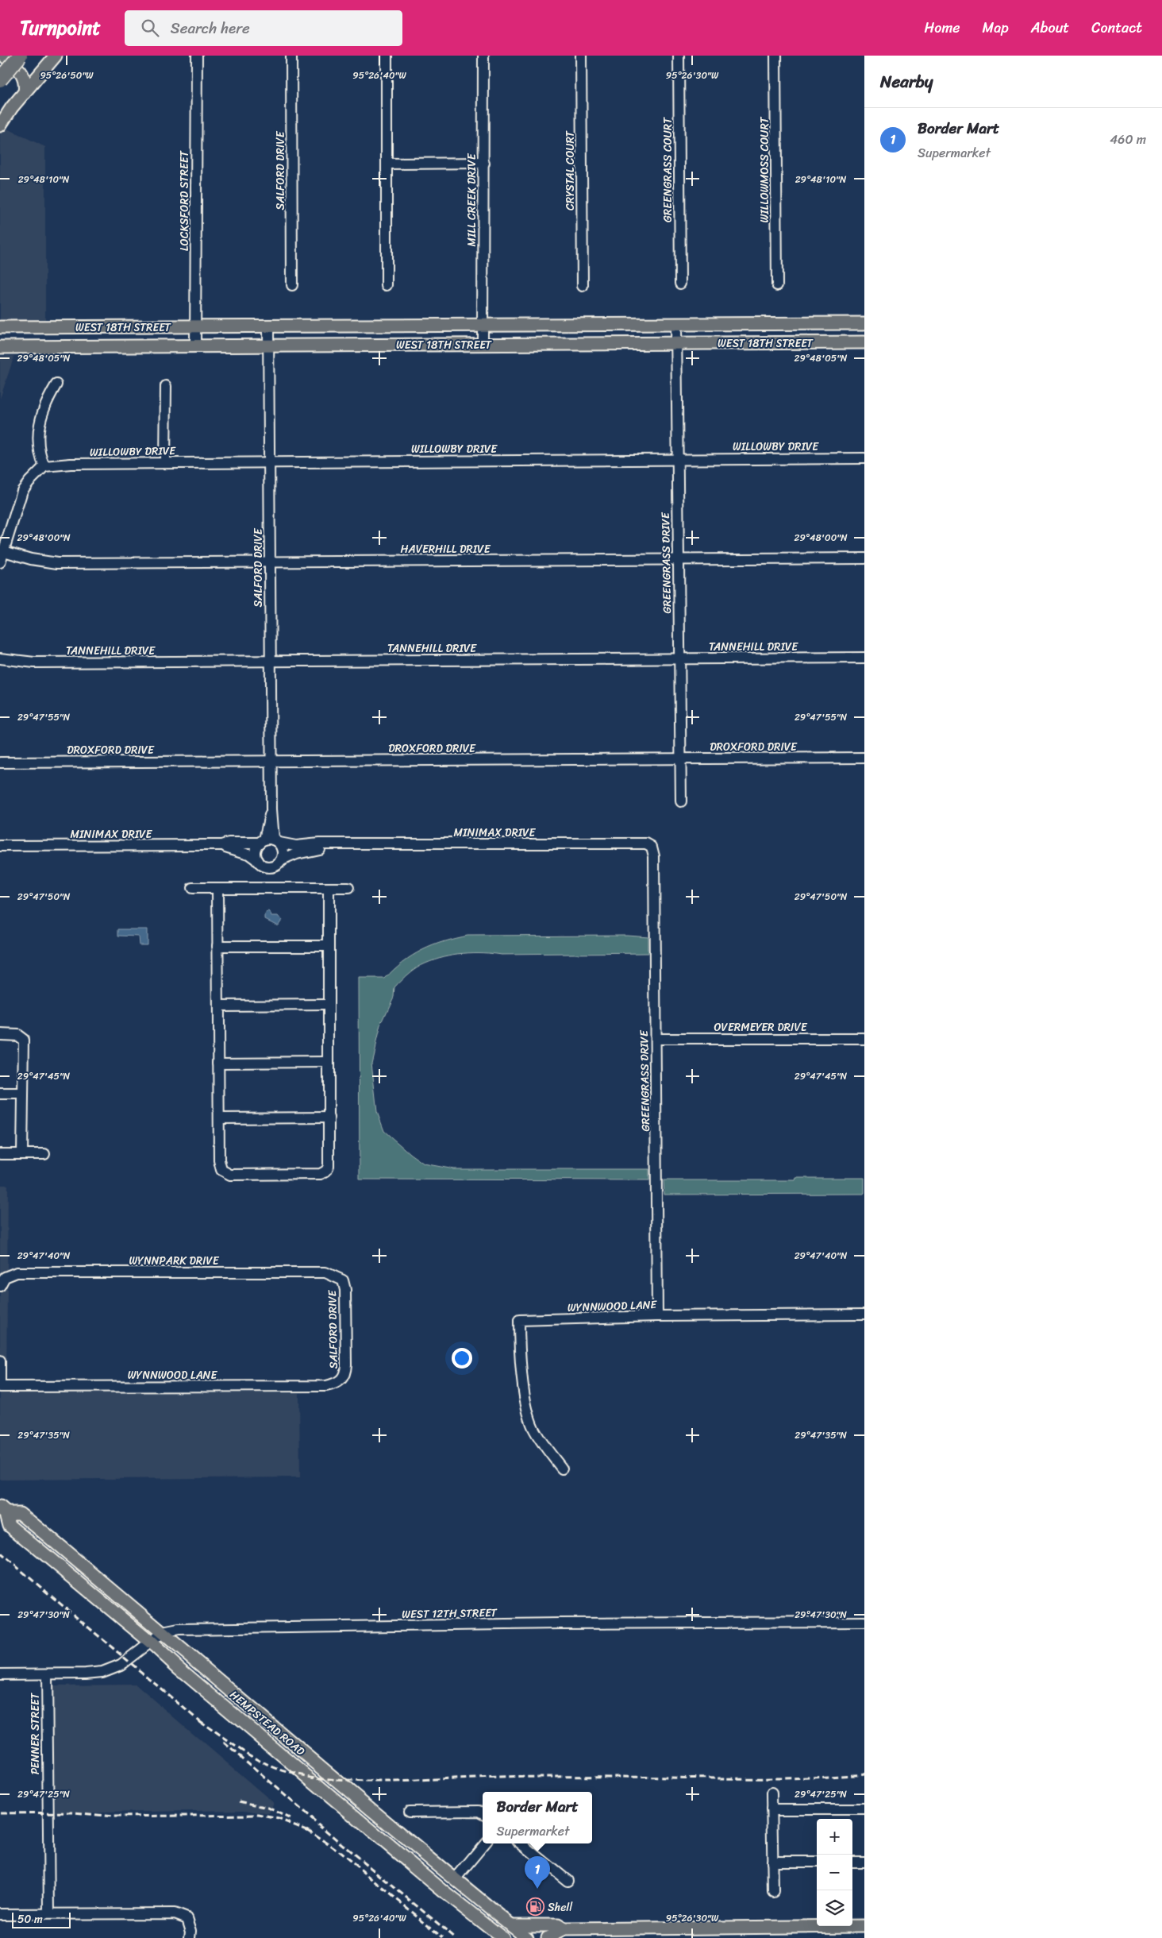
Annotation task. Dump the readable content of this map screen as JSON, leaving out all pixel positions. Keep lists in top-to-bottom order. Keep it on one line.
{"streets":{"main road":["WEST 18TH STREET","HEMPSTEAD ROAD"],"street":["GREENGRASS COURT","WILLOWMOSS COURT","SALFORD DRIVE","CRYSTAL COURT","MILL CREEK DRIVE","LOCKSFORD STREET","WILLOWBY DRIVE","HAVERHILL DRIVE","GREENGRASS DRIVE","TANNEHILL DRIVE","DROXFORD DRIVE","MINIMAX DRIVE","OVERMEYER DRIVE","WYNNPARK DRIVE","WYNNWOOD LANE","WEST 12TH STREET","PENNER STREET"]},"crossings":[["SALFORD DRIVE","WEST 18TH STREET"],["SALFORD DRIVE","WILLOWBY DRIVE"],["SALFORD DRIVE","HAVERHILL DRIVE"],["SALFORD DRIVE","TANNEHILL DRIVE"],["SALFORD DRIVE","DROXFORD DRIVE"],["SALFORD DRIVE","MINIMAX DRIVE"],["SALFORD DRIVE","WYNNPARK DRIVE"],["SALFORD DRIVE","WYNNWOOD LANE"],["MILL CREEK DRIVE","WEST 18TH STREET"],["LOCKSFORD STREET","WEST 18TH STREET"],["WEST 18TH STREET","GREENGRASS DRIVE"],["WILLOWBY DRIVE","GREENGRASS DRIVE"],["HAVERHILL DRIVE","GREENGRASS DRIVE"],["GREENGRASS DRIVE","TANNEHILL DRIVE"],["GREENGRASS DRIVE","DROXFORD DRIVE"],["GREENGRASS DRIVE","MINIMAX DRIVE"],["GREENGRASS DRIVE","OVERMEYER DRIVE"],["GREENGRASS DRIVE","WYNNWOOD LANE"],["WEST 12TH STREET","HEMPSTEAD ROAD"],["WEST 12TH STREET","PENNER STREET"]],"places":{"fuel station":["Shell"]},"scale_bar":"50 m","page":{"header":"Turnpoint","search":"Search here","nav":["Home","Map","About","Contact"],"heading":"Nearby","list":[{"mark":"1","name":"Border Mart","note":"Supermarket","value":"460 m"}],"popup":["Border Mart","Supermarket"],"map_buttons":["+","−"],"pins":"1","scale":"50 m"},"coordinates":["95°26'50\"W","95°26'40\"W","95°26'30\"W","29°48'10\"N","29°48'05\"N","29°48'00\"N","29°47'55\"N","29°47'50\"N","29°47'45\"N","29°47'40\"N","29°47'35\"N","29°47'30\"N","29°47'25\"N"]}
